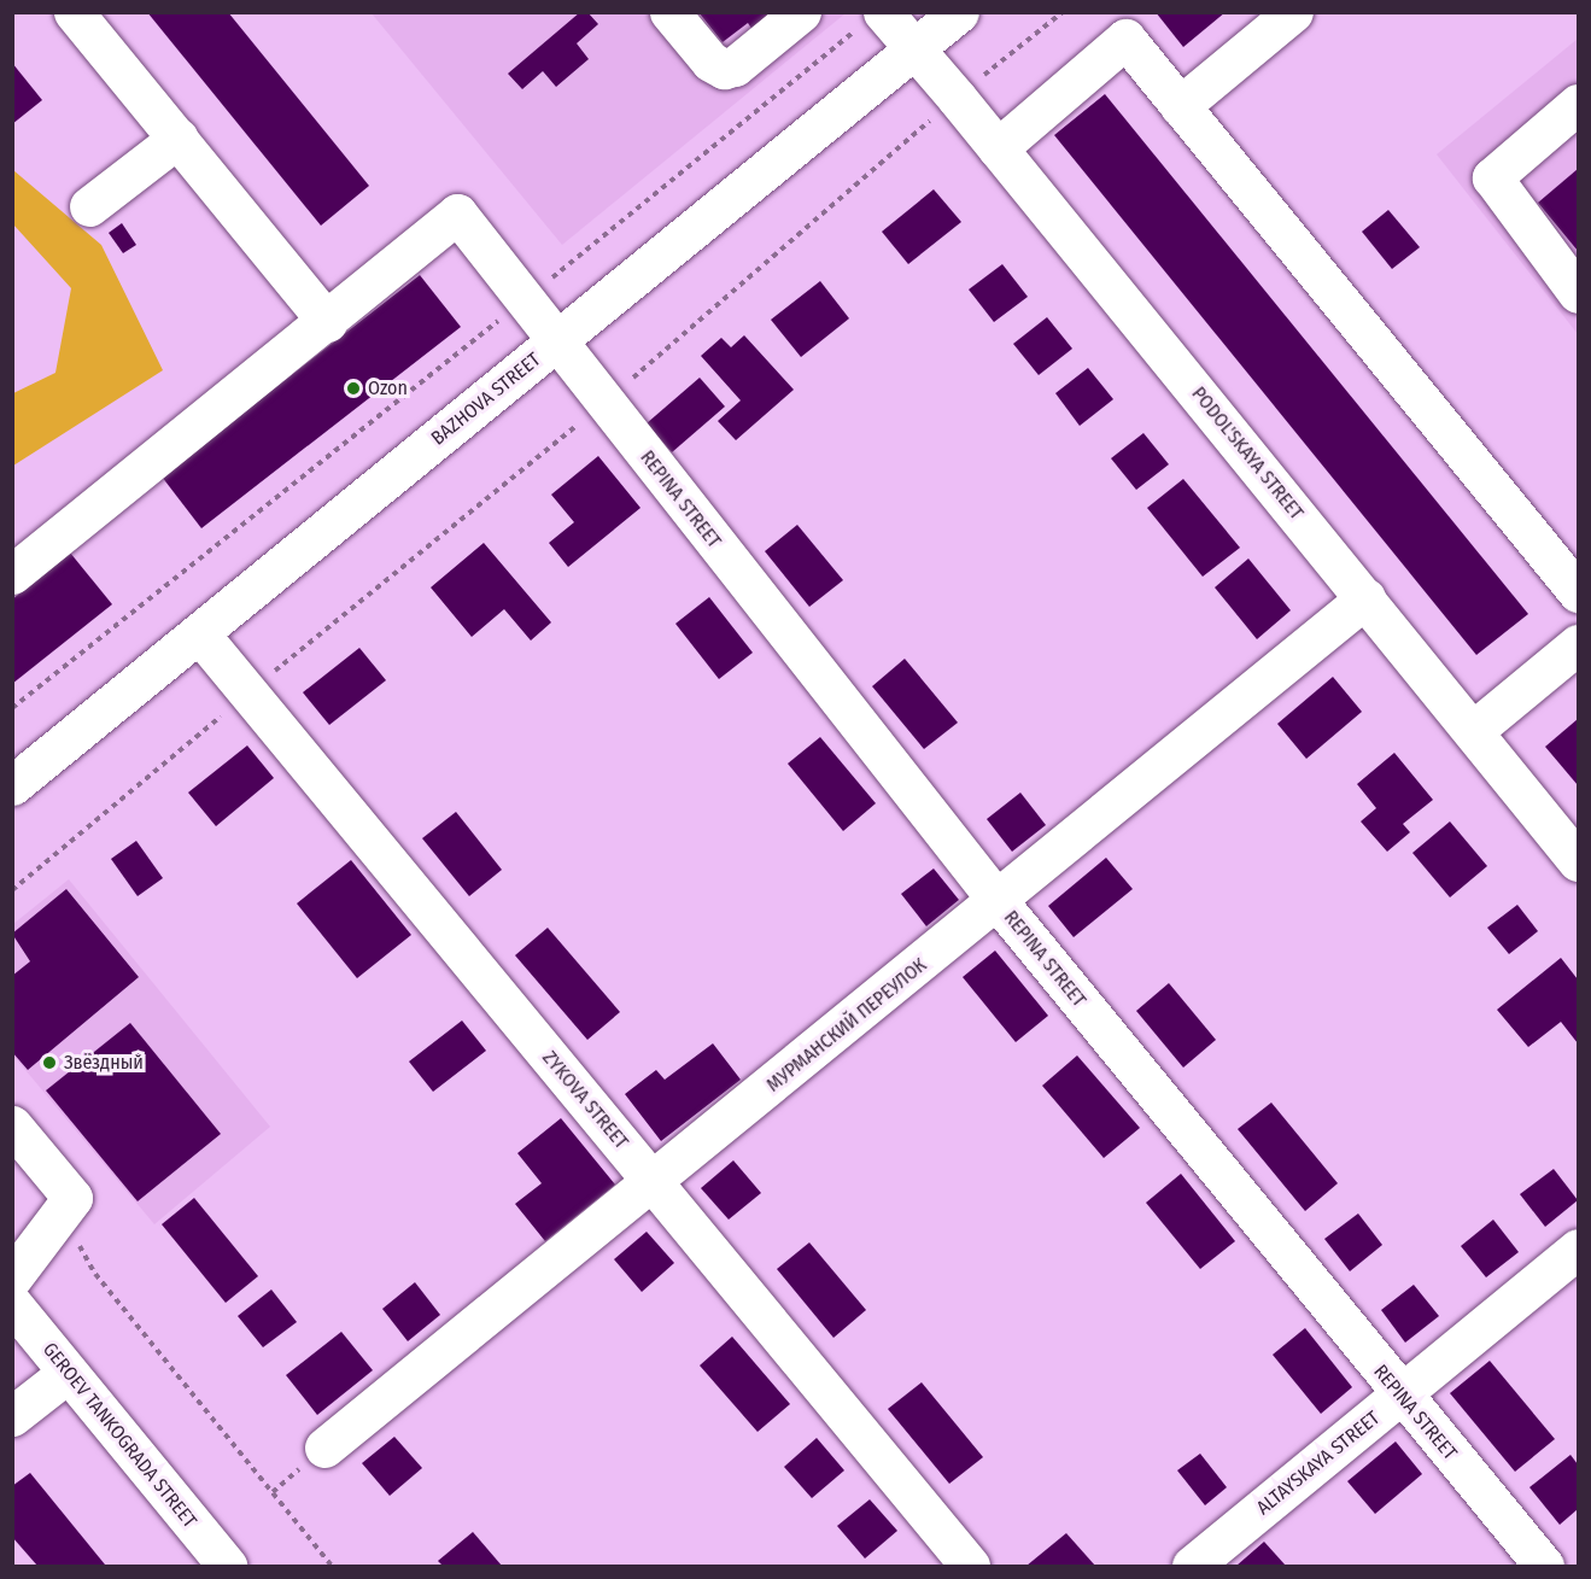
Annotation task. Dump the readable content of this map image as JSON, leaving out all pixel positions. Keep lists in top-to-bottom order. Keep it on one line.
{"streets":{"street":["BAZHOVA STREET","PODOL'SKAYA STREET","REPINA STREET","МУРМАНСКИЙ ПЕРЕУЛОК","ZYKOVA STREET","GEROEV TANKOGRADA STREET","ALTAYSKAYA STREET"]},"crossings":[["BAZHOVA STREET","PODOL'SKAYA STREET"],["BAZHOVA STREET","REPINA STREET"],["BAZHOVA STREET","ZYKOVA STREET"],["PODOL'SKAYA STREET","МУРМАНСКИЙ ПЕРЕУЛОК"],["REPINA STREET","МУРМАНСКИЙ ПЕРЕУЛОК"],["REPINA STREET","ALTAYSKAYA STREET"],["МУРМАНСКИЙ ПЕРЕУЛОК","ZYKOVA STREET"]],"places":["Ozon","Звёздный"]}
